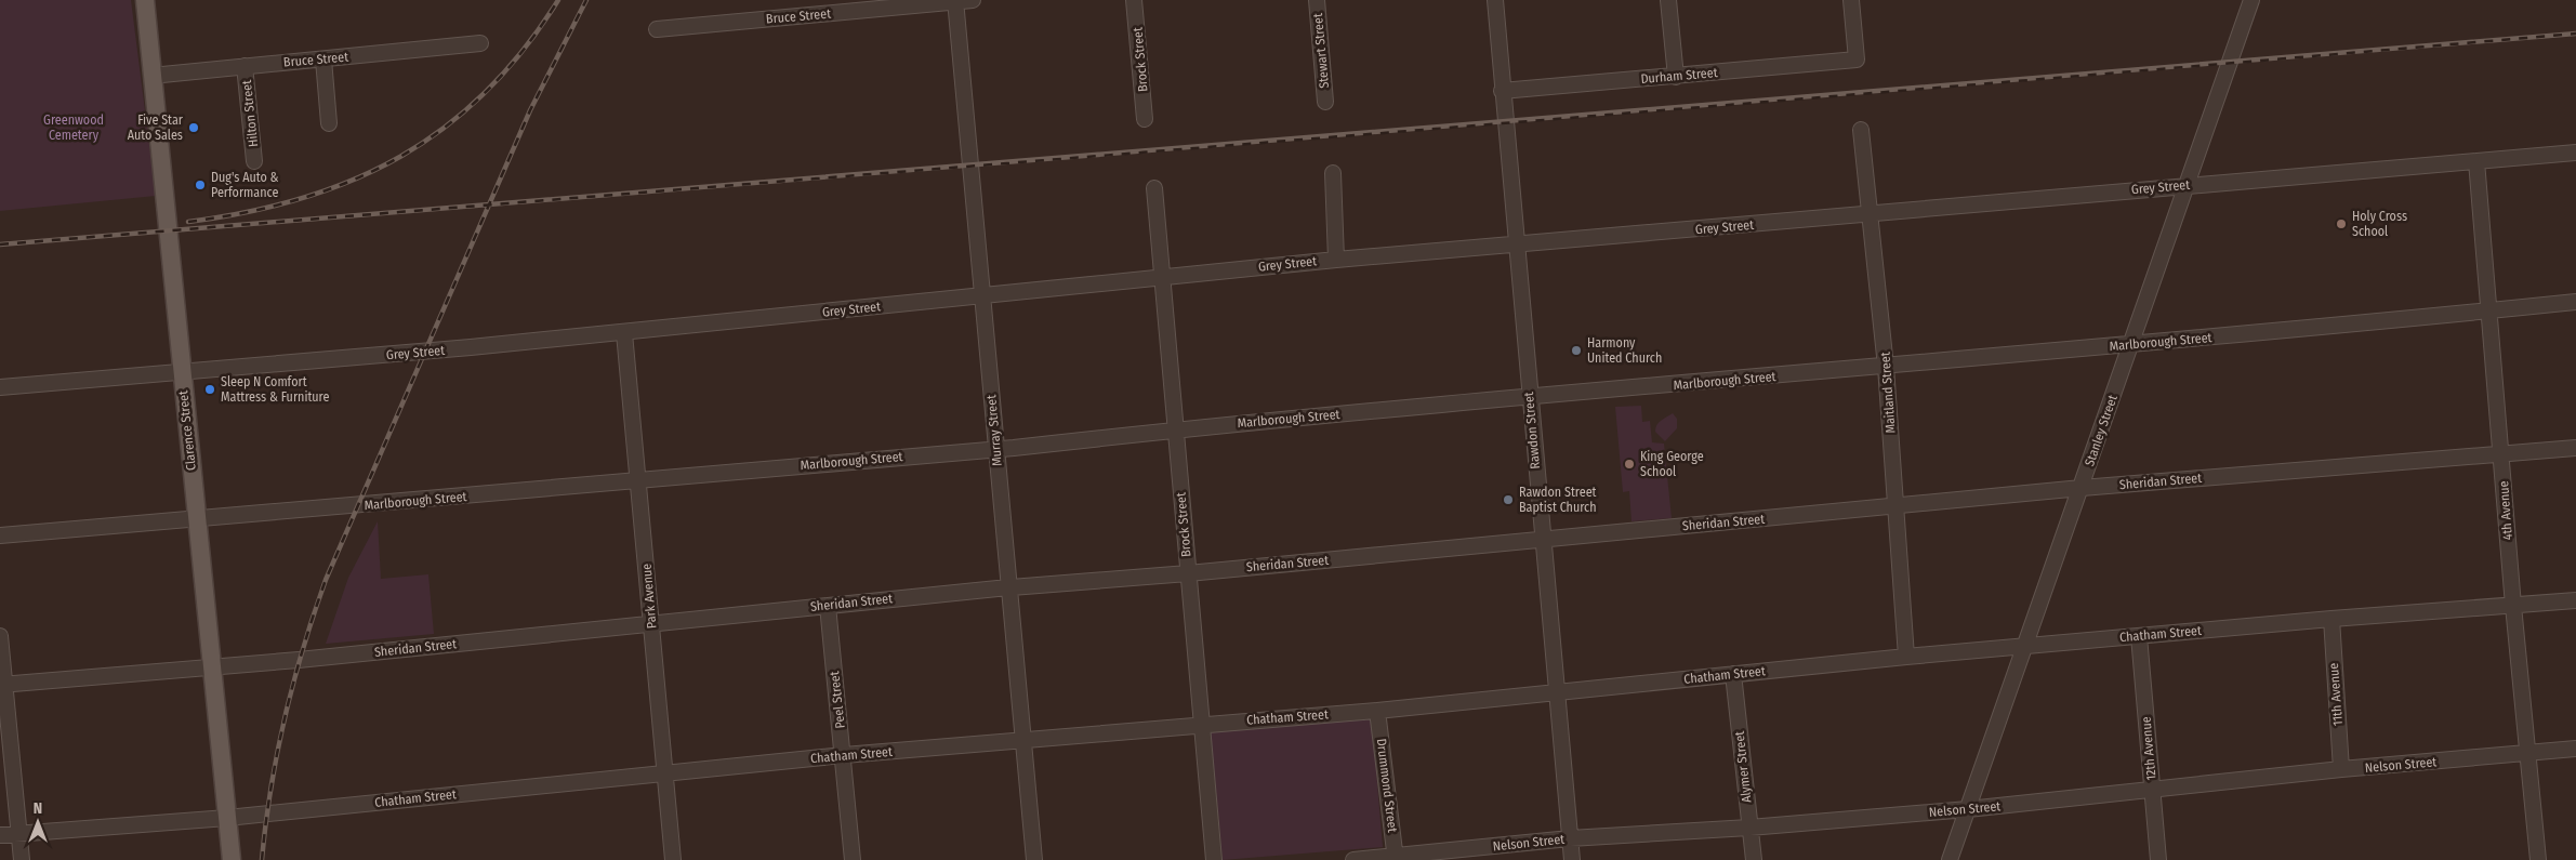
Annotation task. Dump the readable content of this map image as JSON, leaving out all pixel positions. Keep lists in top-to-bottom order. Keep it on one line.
{"streets":{"main road":["Clarence Street"],"street":["Bruce Street","Stewart Street","Brock Street","Durham Street","Hilton Street","Grey Street","Marlborough Street","Maitland Street","Murray Street","Rawdon Street","Stanley Street","Sheridan Street","4th Avenue","Park Avenue","Chatham Street","11th Avenue","Peel Street","12th Avenue","Nelson Street","Alymer Street","Drummond Street"]},"crossings":[["Bruce Street","Hilton Street"],["Bruce Street","Clarence Street"],["Bruce Street","Murray Street"],["Brock Street","Grey Street"],["Brock Street","Marlborough Street"],["Brock Street","Sheridan Street"],["Brock Street","Chatham Street"],["Durham Street","Rawdon Street"],["Grey Street","Maitland Street"],["Grey Street","Clarence Street"],["Grey Street","Murray Street"],["Grey Street","Rawdon Street"],["Grey Street","Stanley Street"],["Grey Street","4th Avenue"],["Grey Street","Park Avenue"],["Marlborough Street","Maitland Street"],["Marlborough Street","Clarence Street"],["Marlborough Street","Murray Street"],["Marlborough Street","Rawdon Street"],["Marlborough Street","Stanley Street"],["Marlborough Street","4th Avenue"],["Marlborough Street","Park Avenue"],["Maitland Street","Sheridan Street"],["Maitland Street","Chatham Street"],["Clarence Street","Sheridan Street"],["Clarence Street","Chatham Street"],["Murray Street","Sheridan Street"],["Murray Street","Chatham Street"],["Rawdon Street","Sheridan Street"],["Rawdon Street","Chatham Street"],["Rawdon Street","Nelson Street"],["Stanley Street","Sheridan Street"],["Stanley Street","Chatham Street"],["Stanley Street","Nelson Street"],["Sheridan Street","4th Avenue"],["Sheridan Street","Park Avenue"],["Sheridan Street","Peel Street"],["4th Avenue","Chatham Street"],["4th Avenue","Nelson Street"],["Park Avenue","Chatham Street"],["Chatham Street","11th Avenue"],["Chatham Street","Peel Street"],["Chatham Street","12th Avenue"],["Chatham Street","Alymer Street"],["Chatham Street","Drummond Street"],["11th Avenue","Nelson Street"],["12th Avenue","Nelson Street"],["Nelson Street","Alymer Street"],["Nelson Street","Drummond Street"]],"parks":["Greenwood Cemetery"],"places":["Five Star Auto Sales","Dug's Auto & Performance","Holy Cross School","Harmony United Church","Sleep N Comfort Mattress & Furniture","King George School","Rawdon Street Baptist Church"],"north":"top"}
